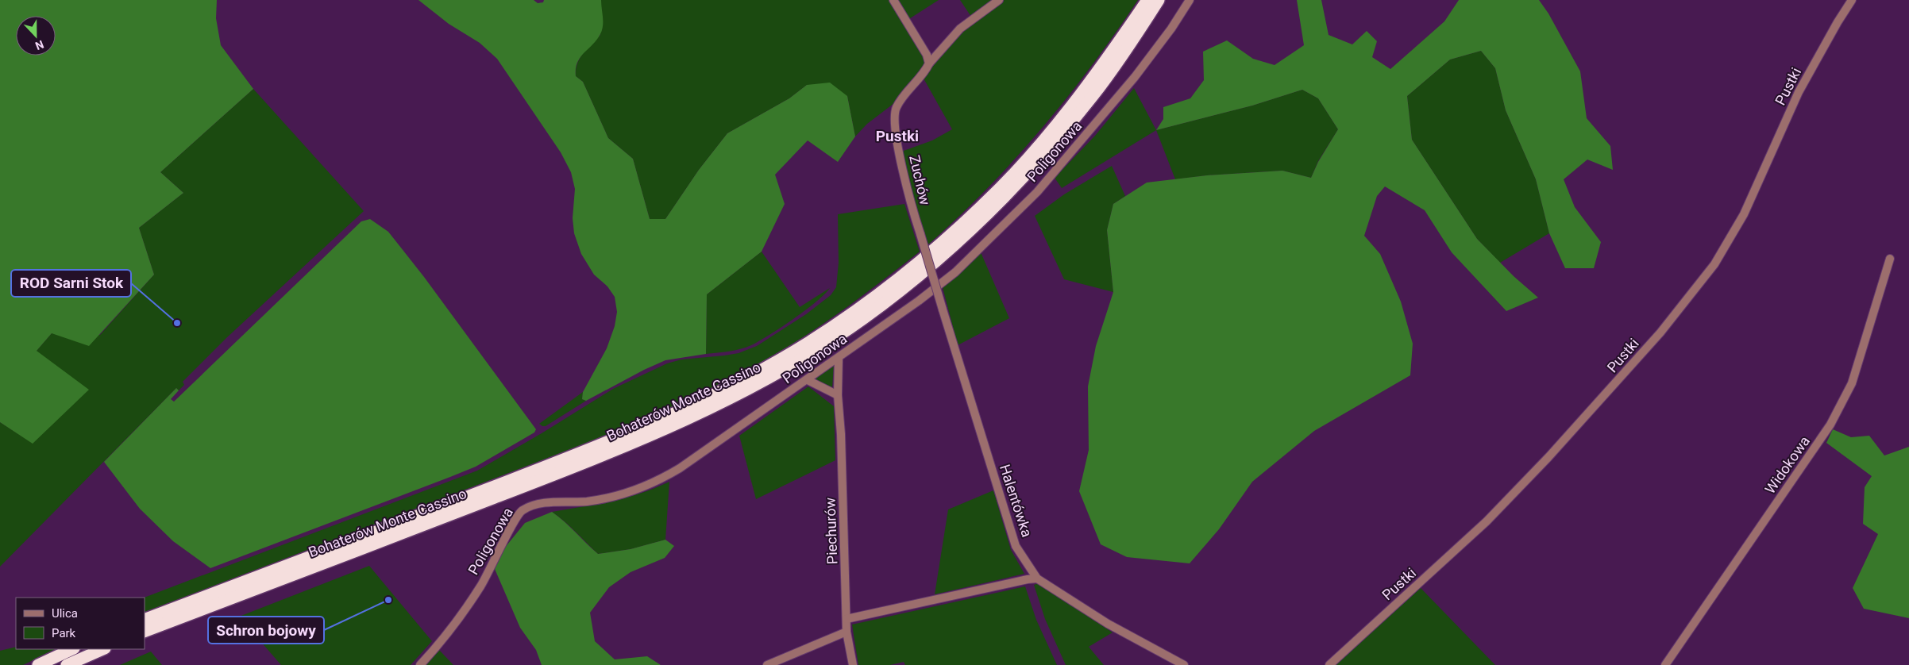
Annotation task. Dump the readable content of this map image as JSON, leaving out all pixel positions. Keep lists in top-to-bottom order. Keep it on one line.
{"streets":{"highway":["Bohaterów Monte Cassino"],"street":["Pustki","Poligonowa","Zuchów","Widokowa","Halentówka","Piechurów"]},"crossings":[["Poligonowa","Piechurów"],["Zuchów","Halentówka"]],"districts":["Pustki"],"places":["ROD Sarni Stok","Schron bojowy"],"legend":["Ulica","Park"],"north":"bottom"}
